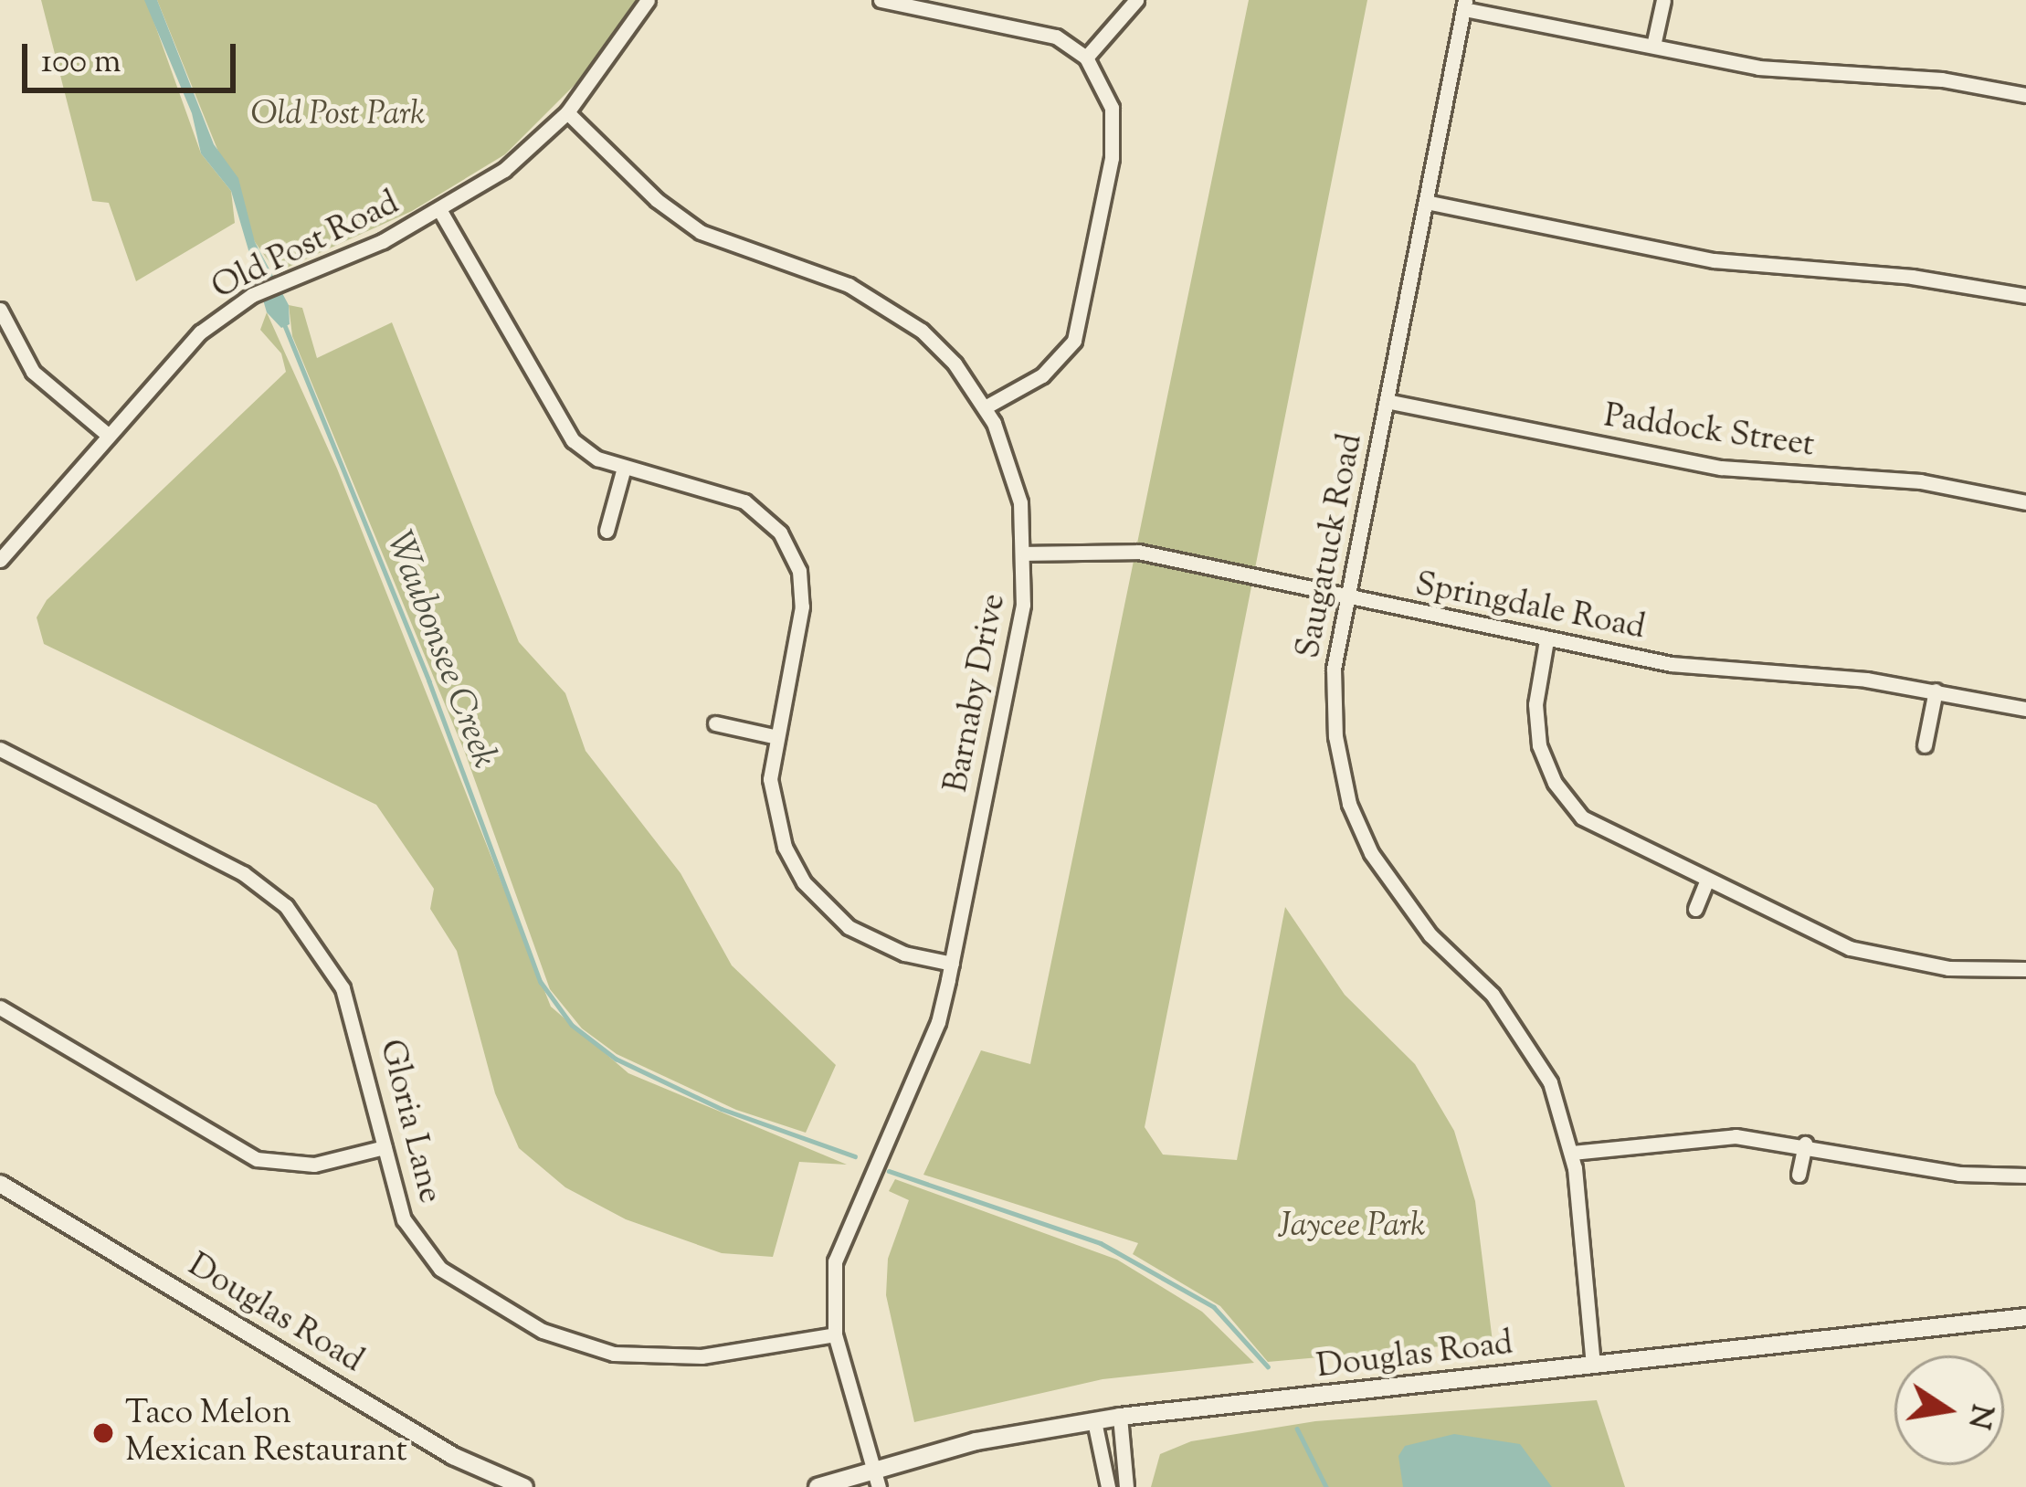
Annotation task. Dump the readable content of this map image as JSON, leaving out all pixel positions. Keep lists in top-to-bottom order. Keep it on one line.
{"streets":{"street":["Old Post Road","Paddock Street","Saugatuck Road","Springdale Road","Barnaby Drive","Gloria Lane","Douglas Road"]},"crossings":[["Old Post Road","Barnaby Drive"],["Paddock Street","Saugatuck Road"],["Saugatuck Road","Springdale Road"],["Saugatuck Road","Douglas Road"],["Springdale Road","Barnaby Drive"],["Barnaby Drive","Gloria Lane"],["Barnaby Drive","Douglas Road"]],"water":["Waubonsee Creek"],"parks":["Old Post Park","Jaycee Park"],"places":["Taco Melon Mexican Restaurant"],"scale_bar":"100 m","north":"right"}
